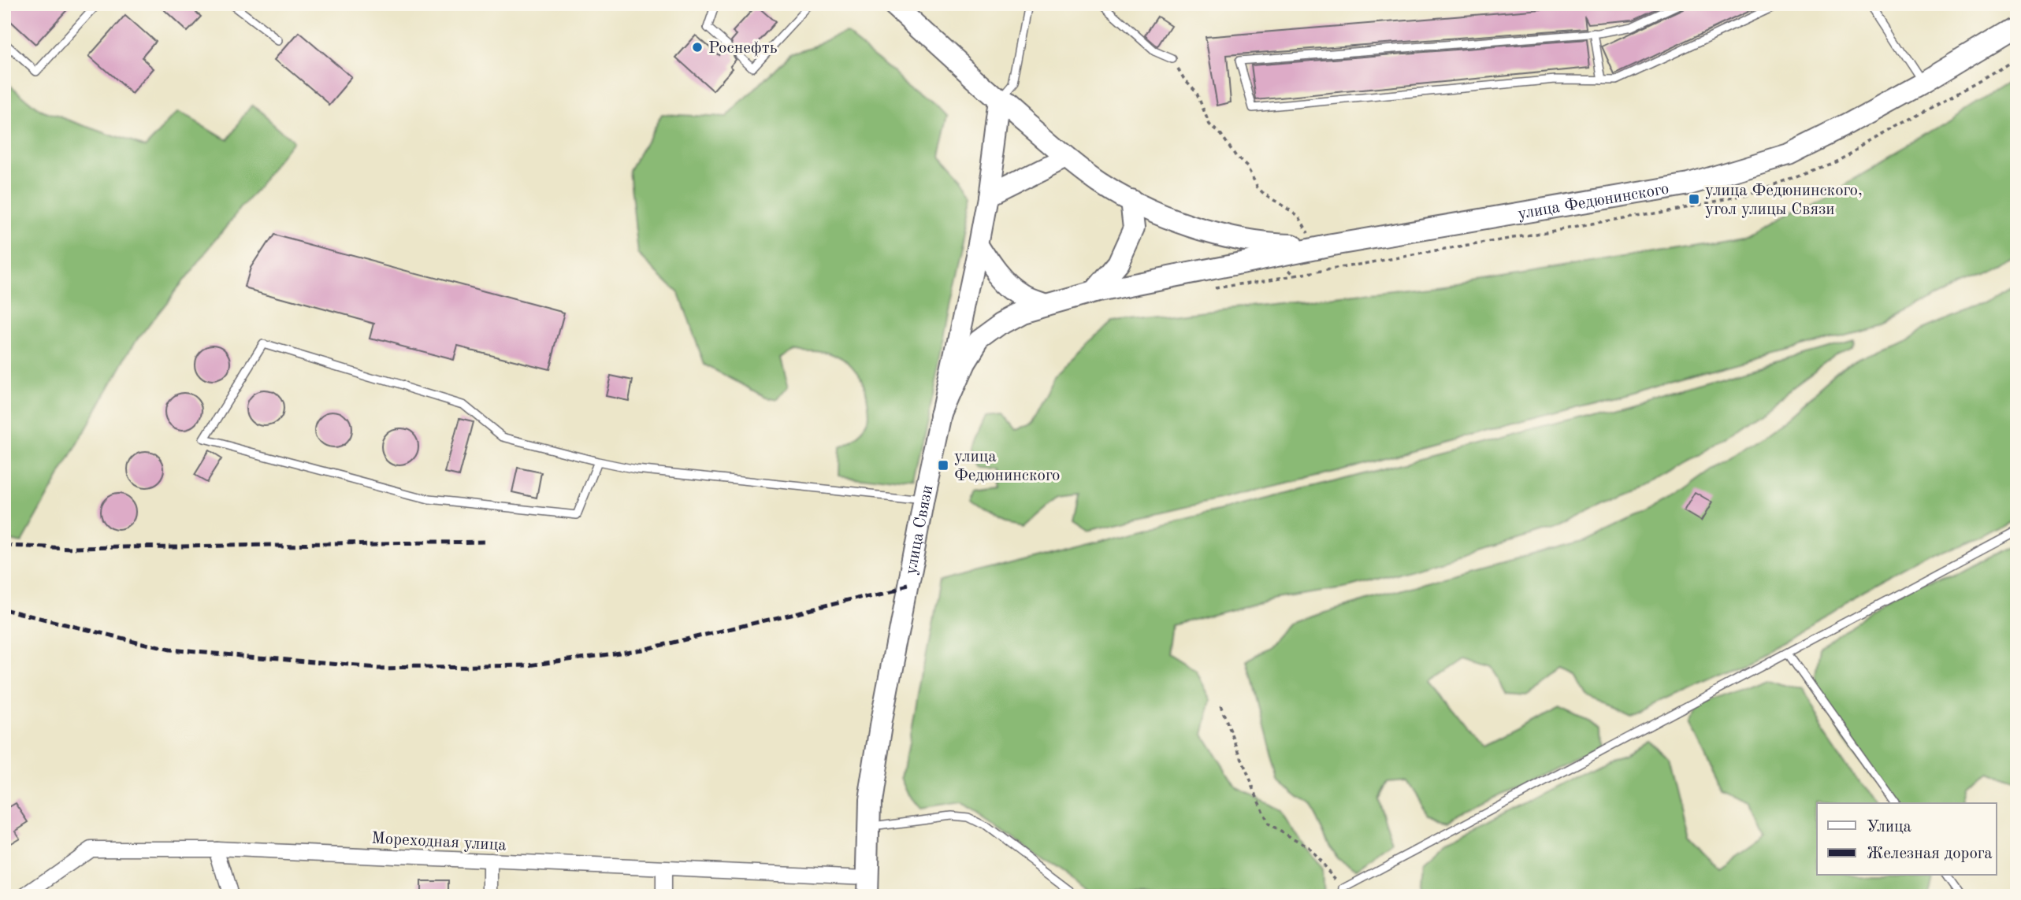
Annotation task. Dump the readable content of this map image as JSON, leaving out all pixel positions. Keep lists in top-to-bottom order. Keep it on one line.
{"streets":{"main road":["улица Федюнинского","улица Связи"],"street":["Мореходная улица"]},"crossings":[["улица Федюнинского","улица Связи"],["улица Связи","Мореходная улица"]],"places":{"other":["Роснефть"],"transit":["улица Федюнинского, угол улицы Связи","улица Федюнинского"]},"legend":["Улица","Железная дорога"]}
